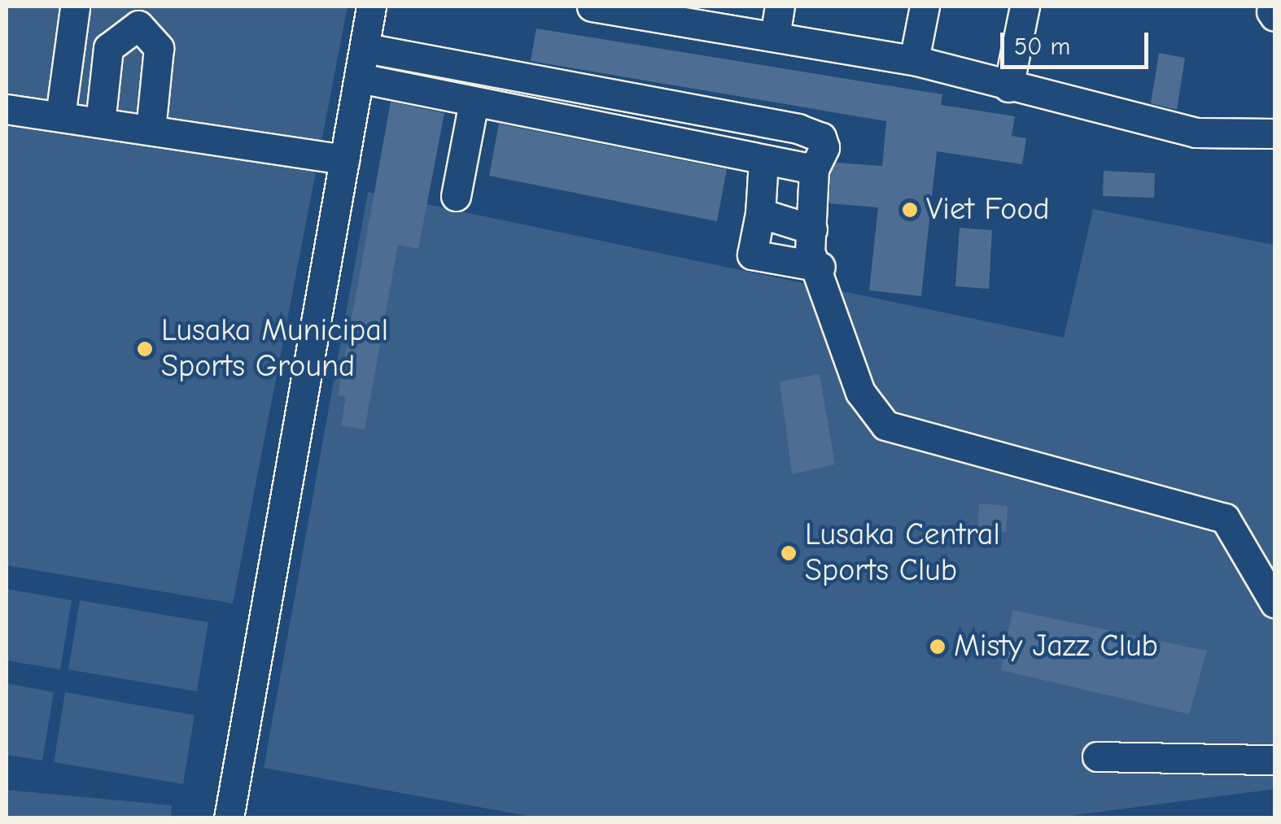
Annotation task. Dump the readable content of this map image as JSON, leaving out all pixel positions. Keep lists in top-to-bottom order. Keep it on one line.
{"places":["Viet Food","Lusaka Municipal Sports Ground","Lusaka Central Sports Club","Misty Jazz Club"],"scale_bar":"50 m"}
